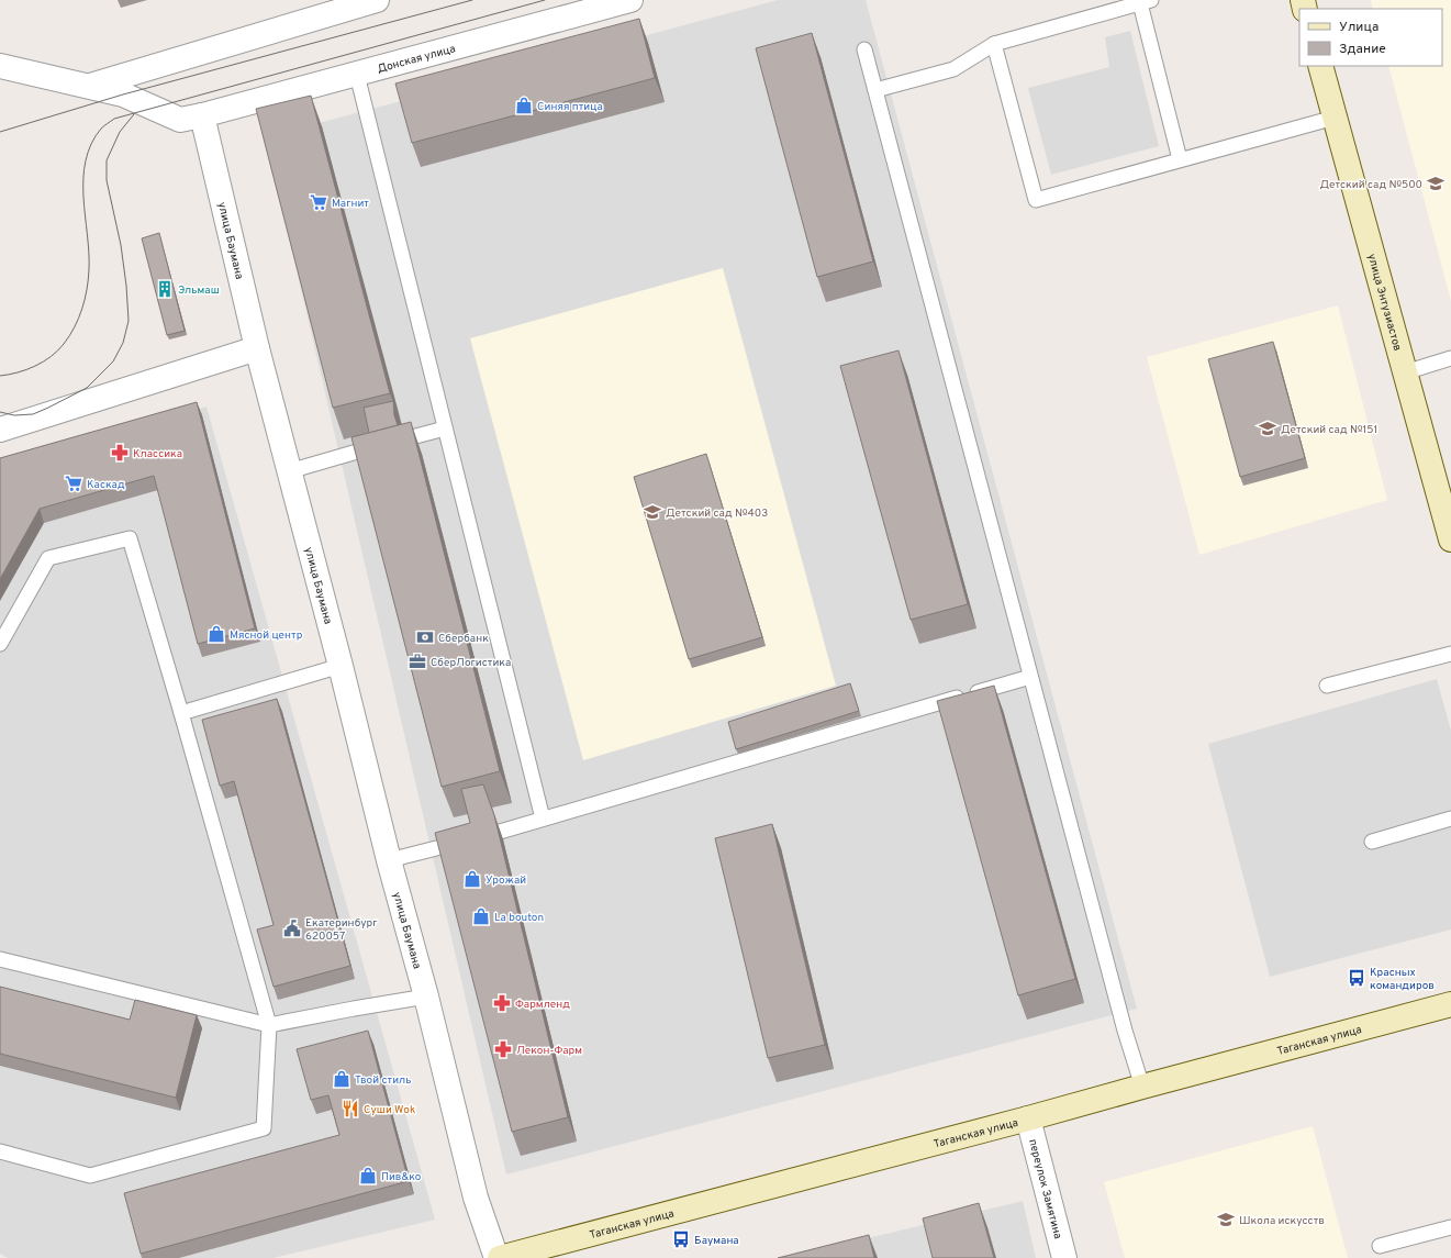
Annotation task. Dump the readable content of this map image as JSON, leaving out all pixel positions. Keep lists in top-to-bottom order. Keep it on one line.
{"streets":{"main road":["улица Энтузиастов","Таганская улица"],"street":["Донская улица","улица Баумана","переулок Замятина"]},"crossings":[["Донская улица","улица Баумана"],["улица Баумана","Таганская улица"],["Таганская улица","переулок Замятина"]],"places":{"shop":["Синяя птица","Мясной центр","Урожай","La bouton","Твой стиль","Пив&ко"],"school or university":["Детский сад №500","Детский сад №151","Детский сад №403","Школа искусств"],"supermarket":["Магнит","Каскад"],"building":["Эльмаш"],"pharmacy":["Классика","Фармленд","Лекон-Фарм"],"bank":["Сбербанк"],"office":["СберЛогистика"],"public building":["Екатеринбург 620057"],"bus stop":["Красных командиров","Баумана"],"restaurant":["Суши Wok"]},"legend":["Улица","Здание"]}
